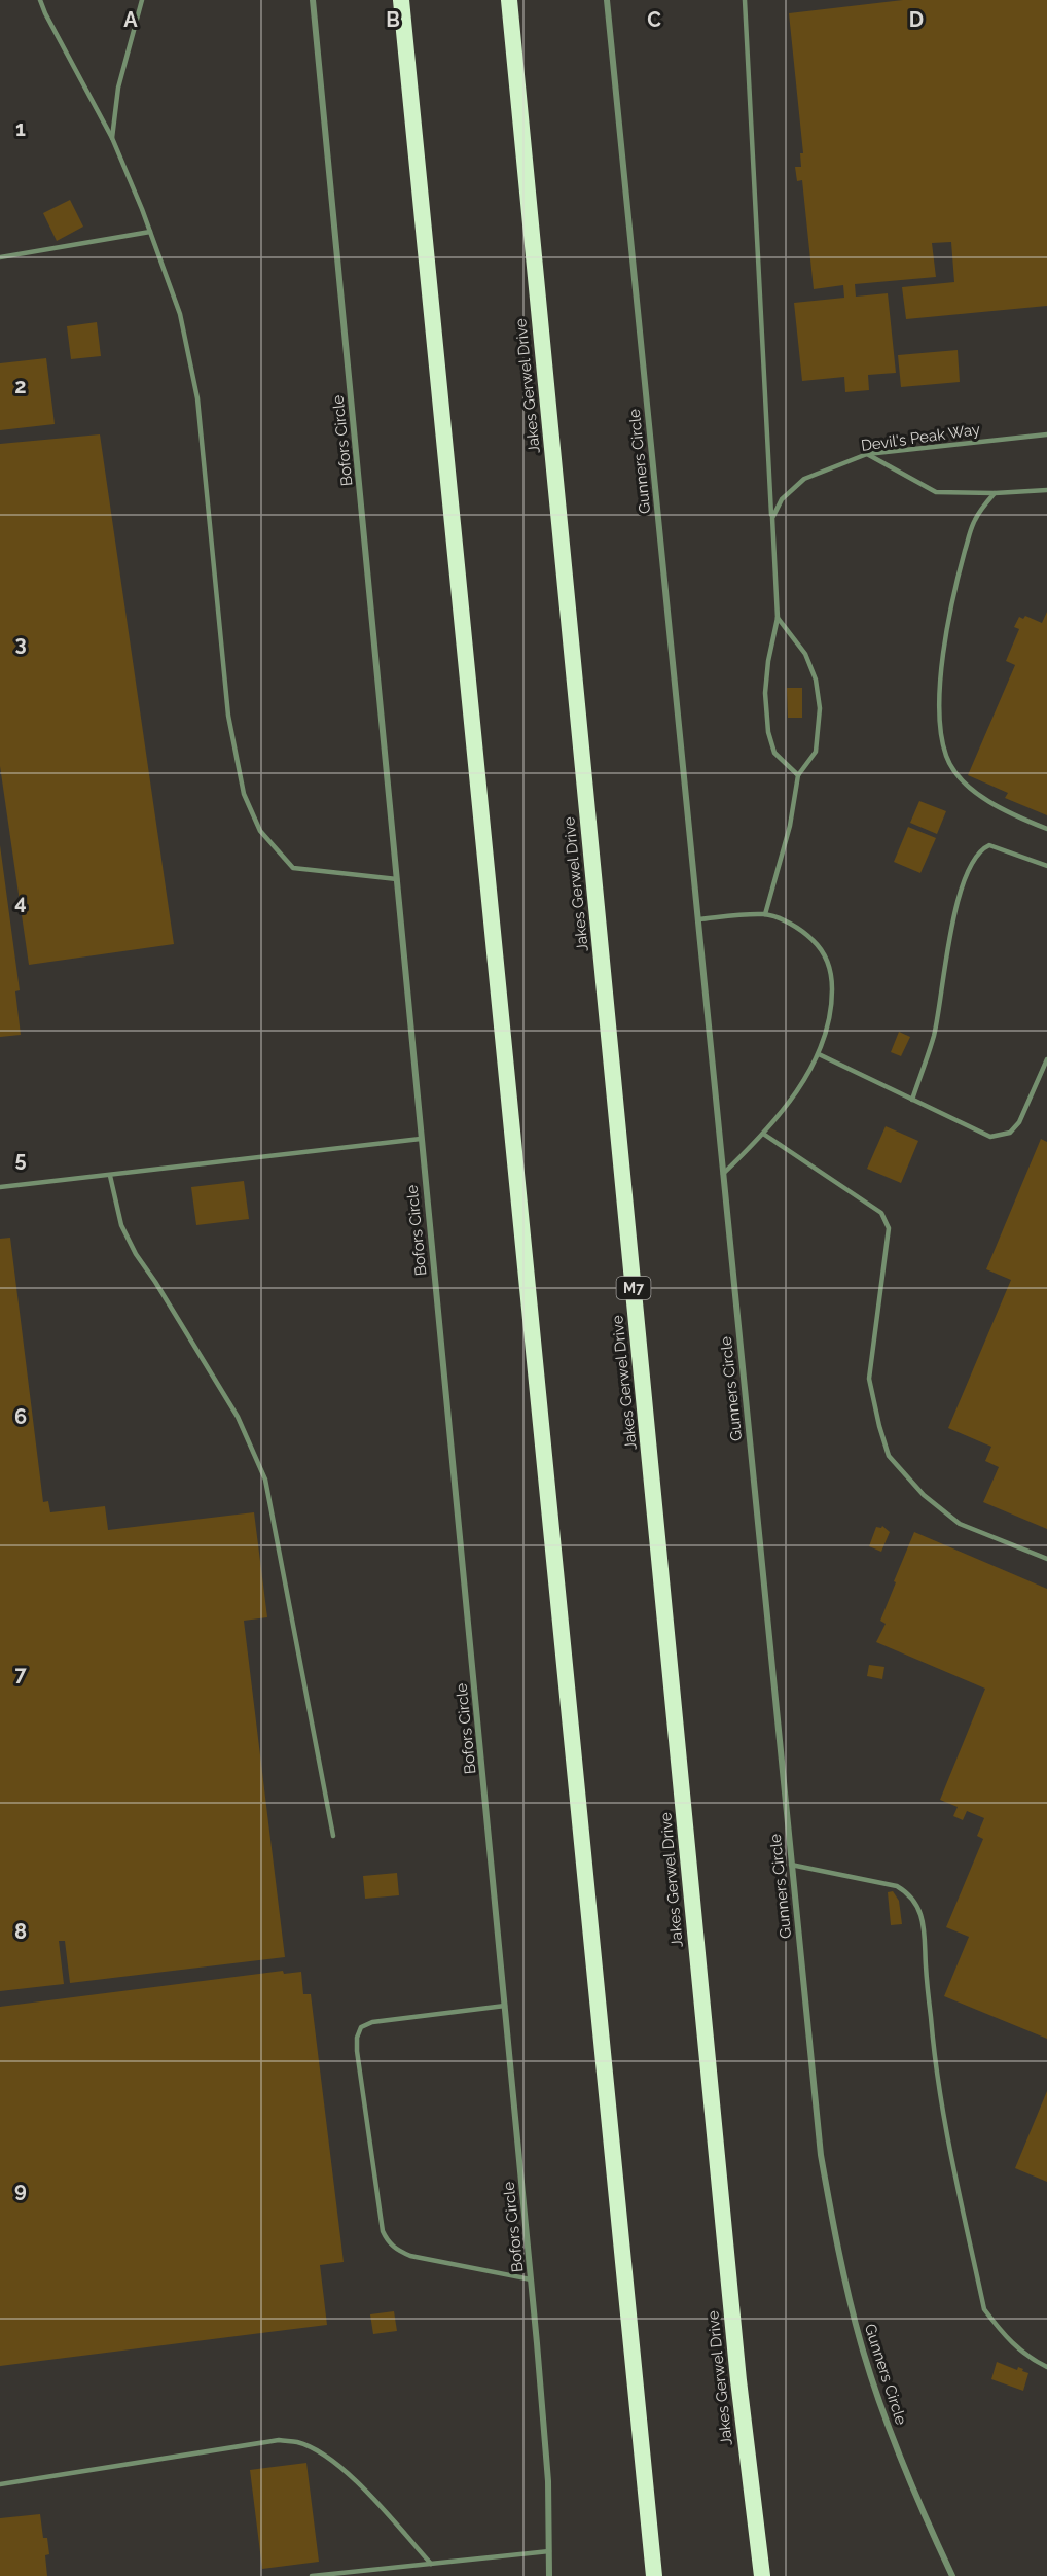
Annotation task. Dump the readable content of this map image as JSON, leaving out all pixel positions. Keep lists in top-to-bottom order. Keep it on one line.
{"streets":{"highway":["Jakes Gerwel Drive","M7"],"street":["Bofors Circle","Gunners Circle"],"lane":["Devil's Peak Way"]},"grid":{"columns":["A","B","C","D"],"rows":["1","2","3","4","5","6","7","8","9"]}}
